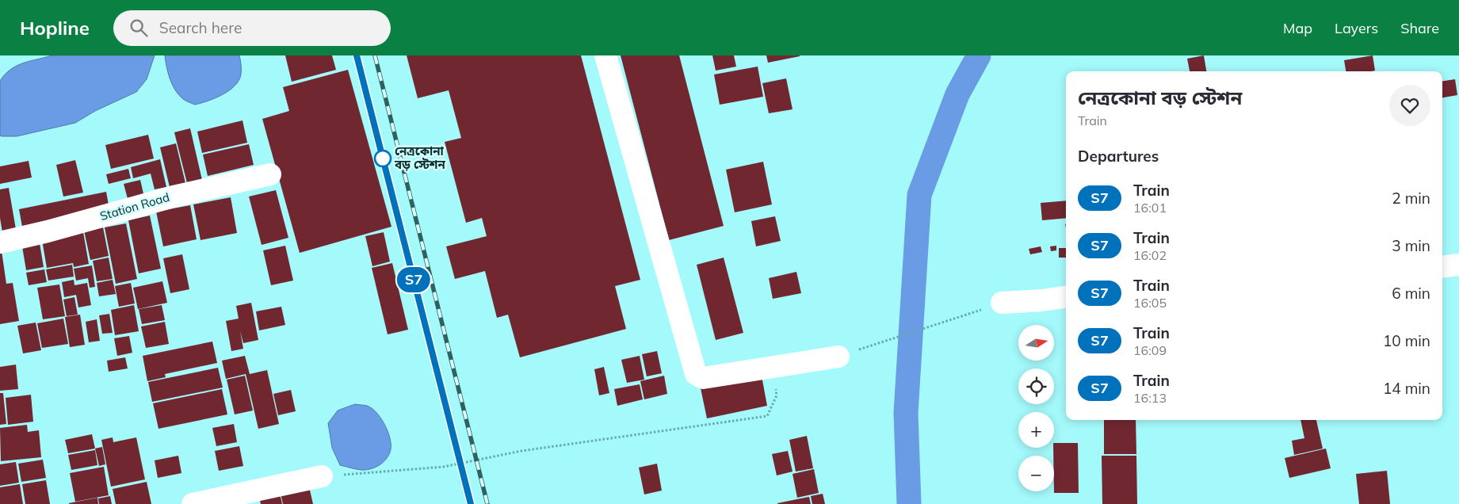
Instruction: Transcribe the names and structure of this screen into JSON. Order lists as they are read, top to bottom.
{
  "streets": {
    "street": ["Station Road"]
  },
  "places": ["নেত্রকোনা বড় স্টেশন"],
  "north": "right",
  "page": {
    "header": "Hopline",
    "search": "Search here",
    "nav": ["Map", "Layers", "Share"],
    "on_map": "S7",
    "heading": [
      ["নেত্রকোনা বড় স্টেশন", "Train"],
      "Departures"
    ],
    "list": [
      {
        "mark": "S7",
        "name": "Train",
        "note": "16:01",
        "value": "2 min"
      },
      {
        "mark": "S7",
        "name": "Train",
        "note": "16:02",
        "value": "3 min"
      },
      {
        "mark": "S7",
        "name": "Train",
        "note": "16:05",
        "value": "6 min"
      },
      {
        "mark": "S7",
        "name": "Train",
        "note": "16:09",
        "value": "10 min"
      },
      {
        "mark": "S7",
        "name": "Train",
        "note": "16:13",
        "value": "14 min"
      }
    ],
    "map_buttons": ["+", "−"]
  }
}
